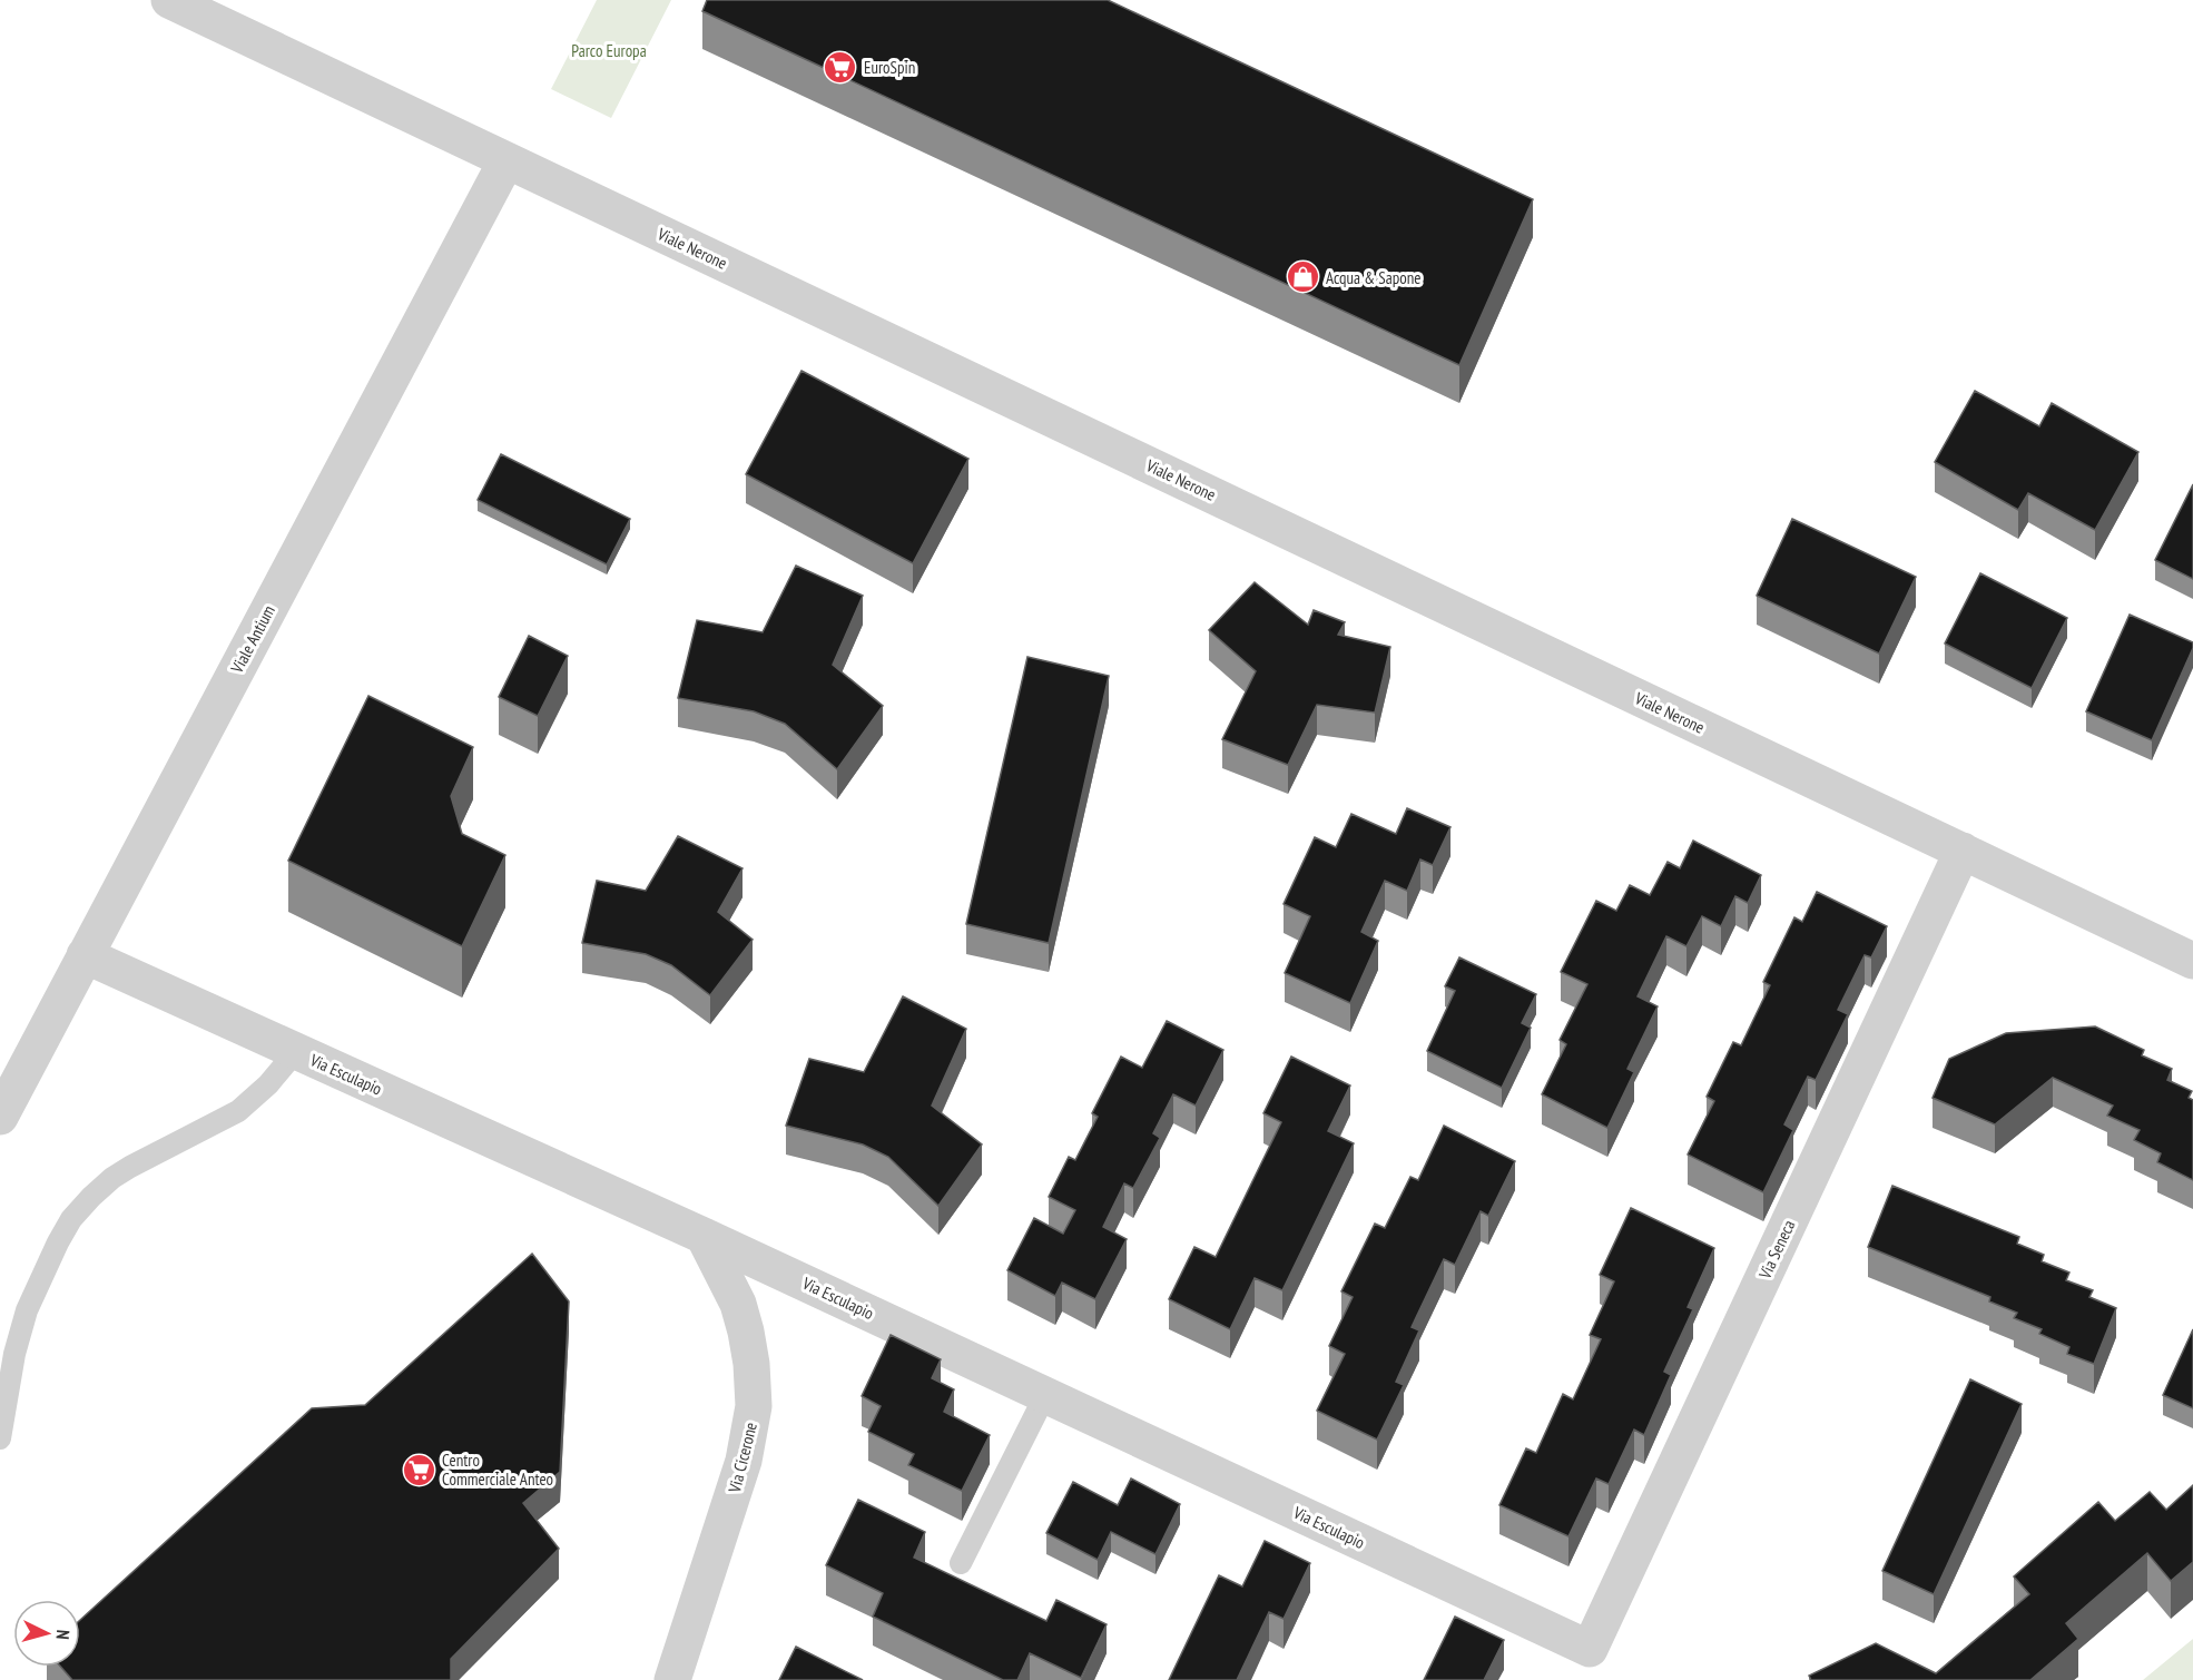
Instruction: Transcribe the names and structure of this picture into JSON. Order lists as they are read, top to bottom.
{
  "streets": {
    "street": [
      "Viale Nerone",
      "Viale Antium",
      "Via Esculapio",
      "Via Seneca",
      "Via Cicerone"
    ]
  },
  "crossings": [
    ["Viale Nerone", "Viale Antium"],
    ["Viale Nerone", "Via Seneca"],
    ["Viale Antium", "Via Esculapio"],
    ["Via Esculapio", "Via Seneca"],
    ["Via Esculapio", "Via Cicerone"]
  ],
  "parks": ["Parco Europa"],
  "places": {
    "supermarket": ["EuroSpin", "Centro Commerciale Anteo"],
    "shop": ["Acqua & Sapone"]
  },
  "north": "right"
}
